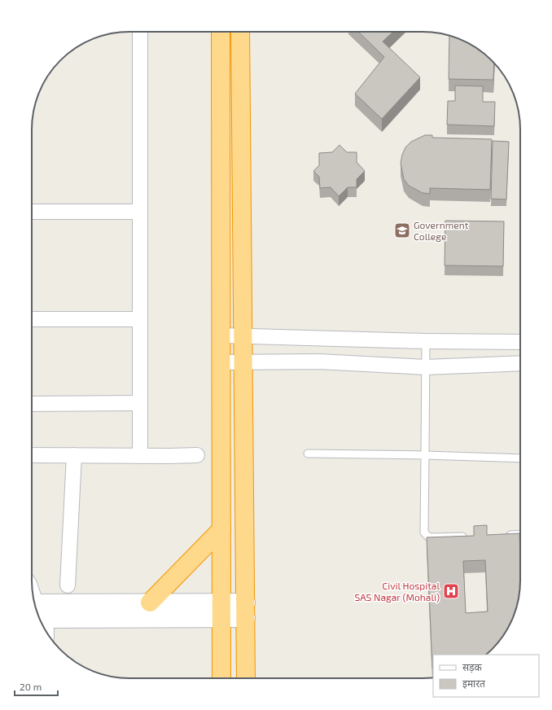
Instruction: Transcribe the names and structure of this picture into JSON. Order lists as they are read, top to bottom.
{
  "places": {
    "school or university": ["Government College"],
    "hospital": ["Civil Hospital SAS Nagar (Mohali)"]
  },
  "legend": ["सड़क", "इमारत"],
  "scale_bar": "20 m"
}
